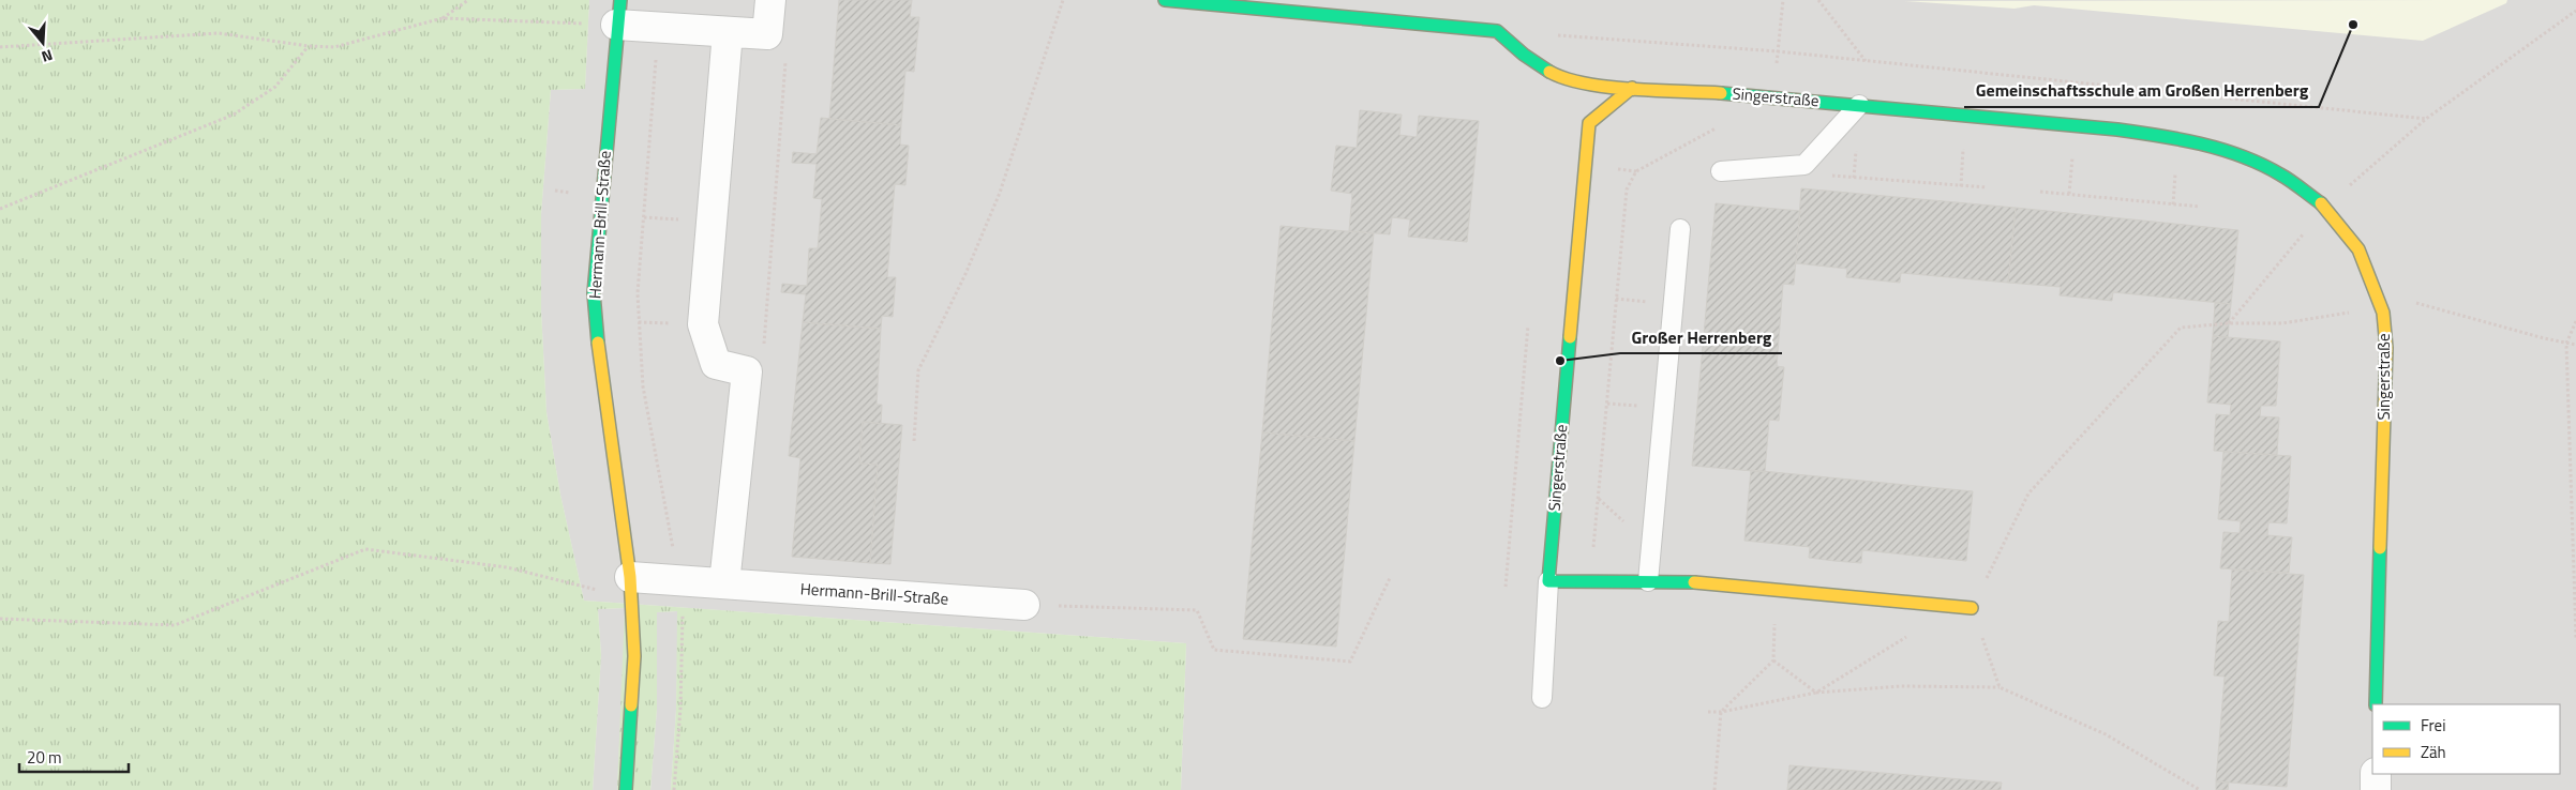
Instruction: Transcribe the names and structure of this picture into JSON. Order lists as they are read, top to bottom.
{
  "streets": {
    "street": ["Singerstraße", "Hermann-Brill-Straße"]
  },
  "places": ["Gemeinschaftsschule am Großen Herrenberg", "Großer Herrenberg"],
  "legend": ["Frei", "Zäh"],
  "scale_bar": "20 m",
  "north": "bottom"
}
